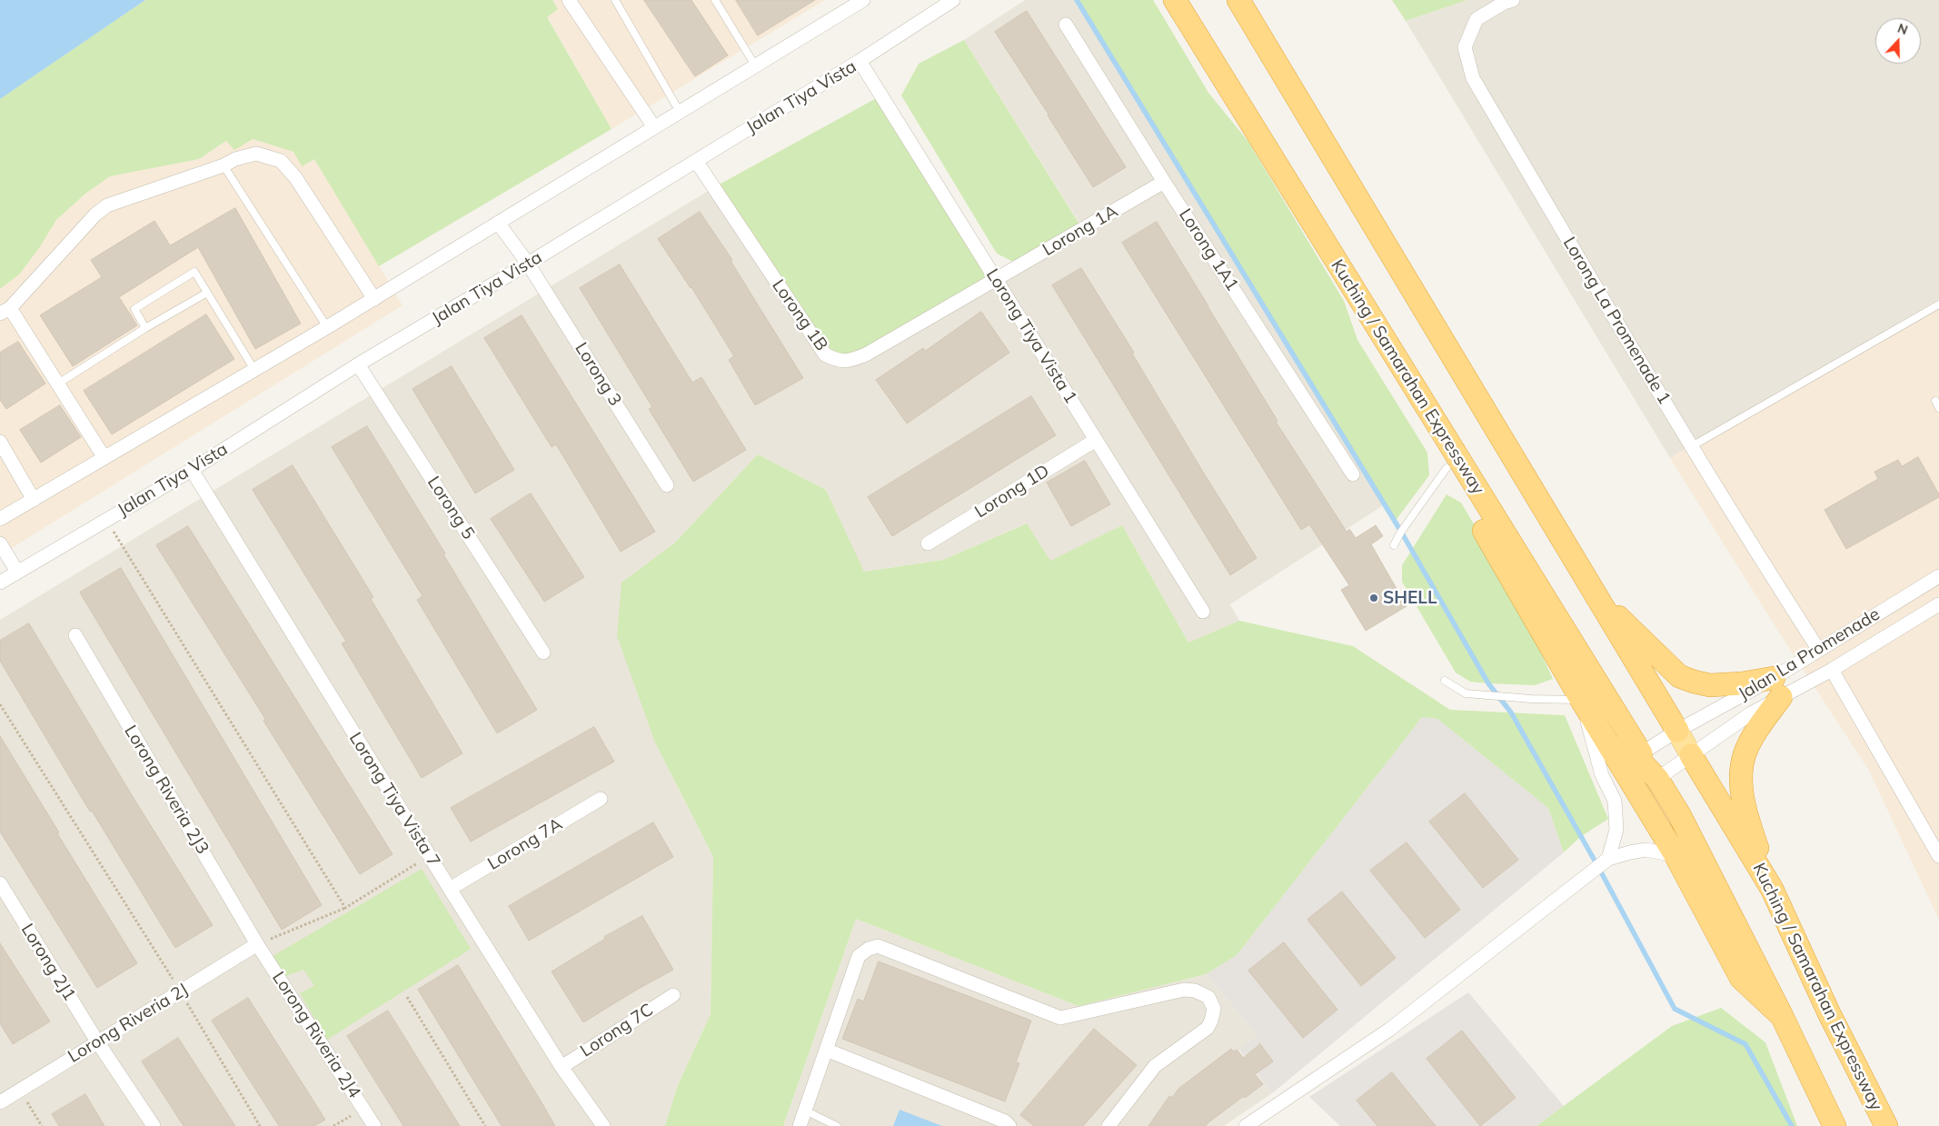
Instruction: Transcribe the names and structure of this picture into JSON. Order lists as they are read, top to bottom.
{
  "streets": {
    "highway": ["Kuching / Samarahan Expressway"],
    "street": [
      "Jalan Tiya Vista",
      "Lorong 1A",
      "Lorong 1A1",
      "Lorong 1B",
      "Lorong La Promenade 1",
      "Lorong Tiya Vista 1",
      "Lorong 3",
      "Lorong 1D",
      "Lorong 5",
      "Jalan La Promenade",
      "Lorong Riveria 2J3",
      "Lorong Tiya Vista 7",
      "Lorong 7A",
      "Lorong 2J1",
      "Lorong Riveria 2J",
      "Lorong 7C",
      "Lorong Riveria 2J4"
    ]
  },
  "crossings": [
    ["Jalan Tiya Vista", "Lorong 1B"],
    ["Jalan Tiya Vista", "Lorong Tiya Vista 1"],
    ["Jalan Tiya Vista", "Lorong 3"],
    ["Jalan Tiya Vista", "Lorong 5"],
    ["Jalan Tiya Vista", "Lorong Tiya Vista 7"],
    ["Lorong 1A", "Lorong 1A1"],
    ["Lorong 1A", "Lorong 1B"],
    ["Lorong 1A", "Lorong Tiya Vista 1"],
    ["Lorong 1B", "Lorong Tiya Vista 1"],
    ["Lorong La Promenade 1", "Jalan La Promenade"],
    ["Lorong Tiya Vista 1", "Lorong 1D"],
    ["Kuching / Samarahan Expressway", "Jalan La Promenade"],
    ["Lorong Riveria 2J3", "Lorong Riveria 2J"],
    ["Lorong Riveria 2J3", "Lorong Riveria 2J4"],
    ["Lorong Tiya Vista 7", "Lorong 7A"],
    ["Lorong Tiya Vista 7", "Lorong 7C"],
    ["Lorong 2J1", "Lorong Riveria 2J"],
    ["Lorong Riveria 2J", "Lorong Riveria 2J4"]
  ],
  "places": ["SHELL"],
  "north": "top"
}
